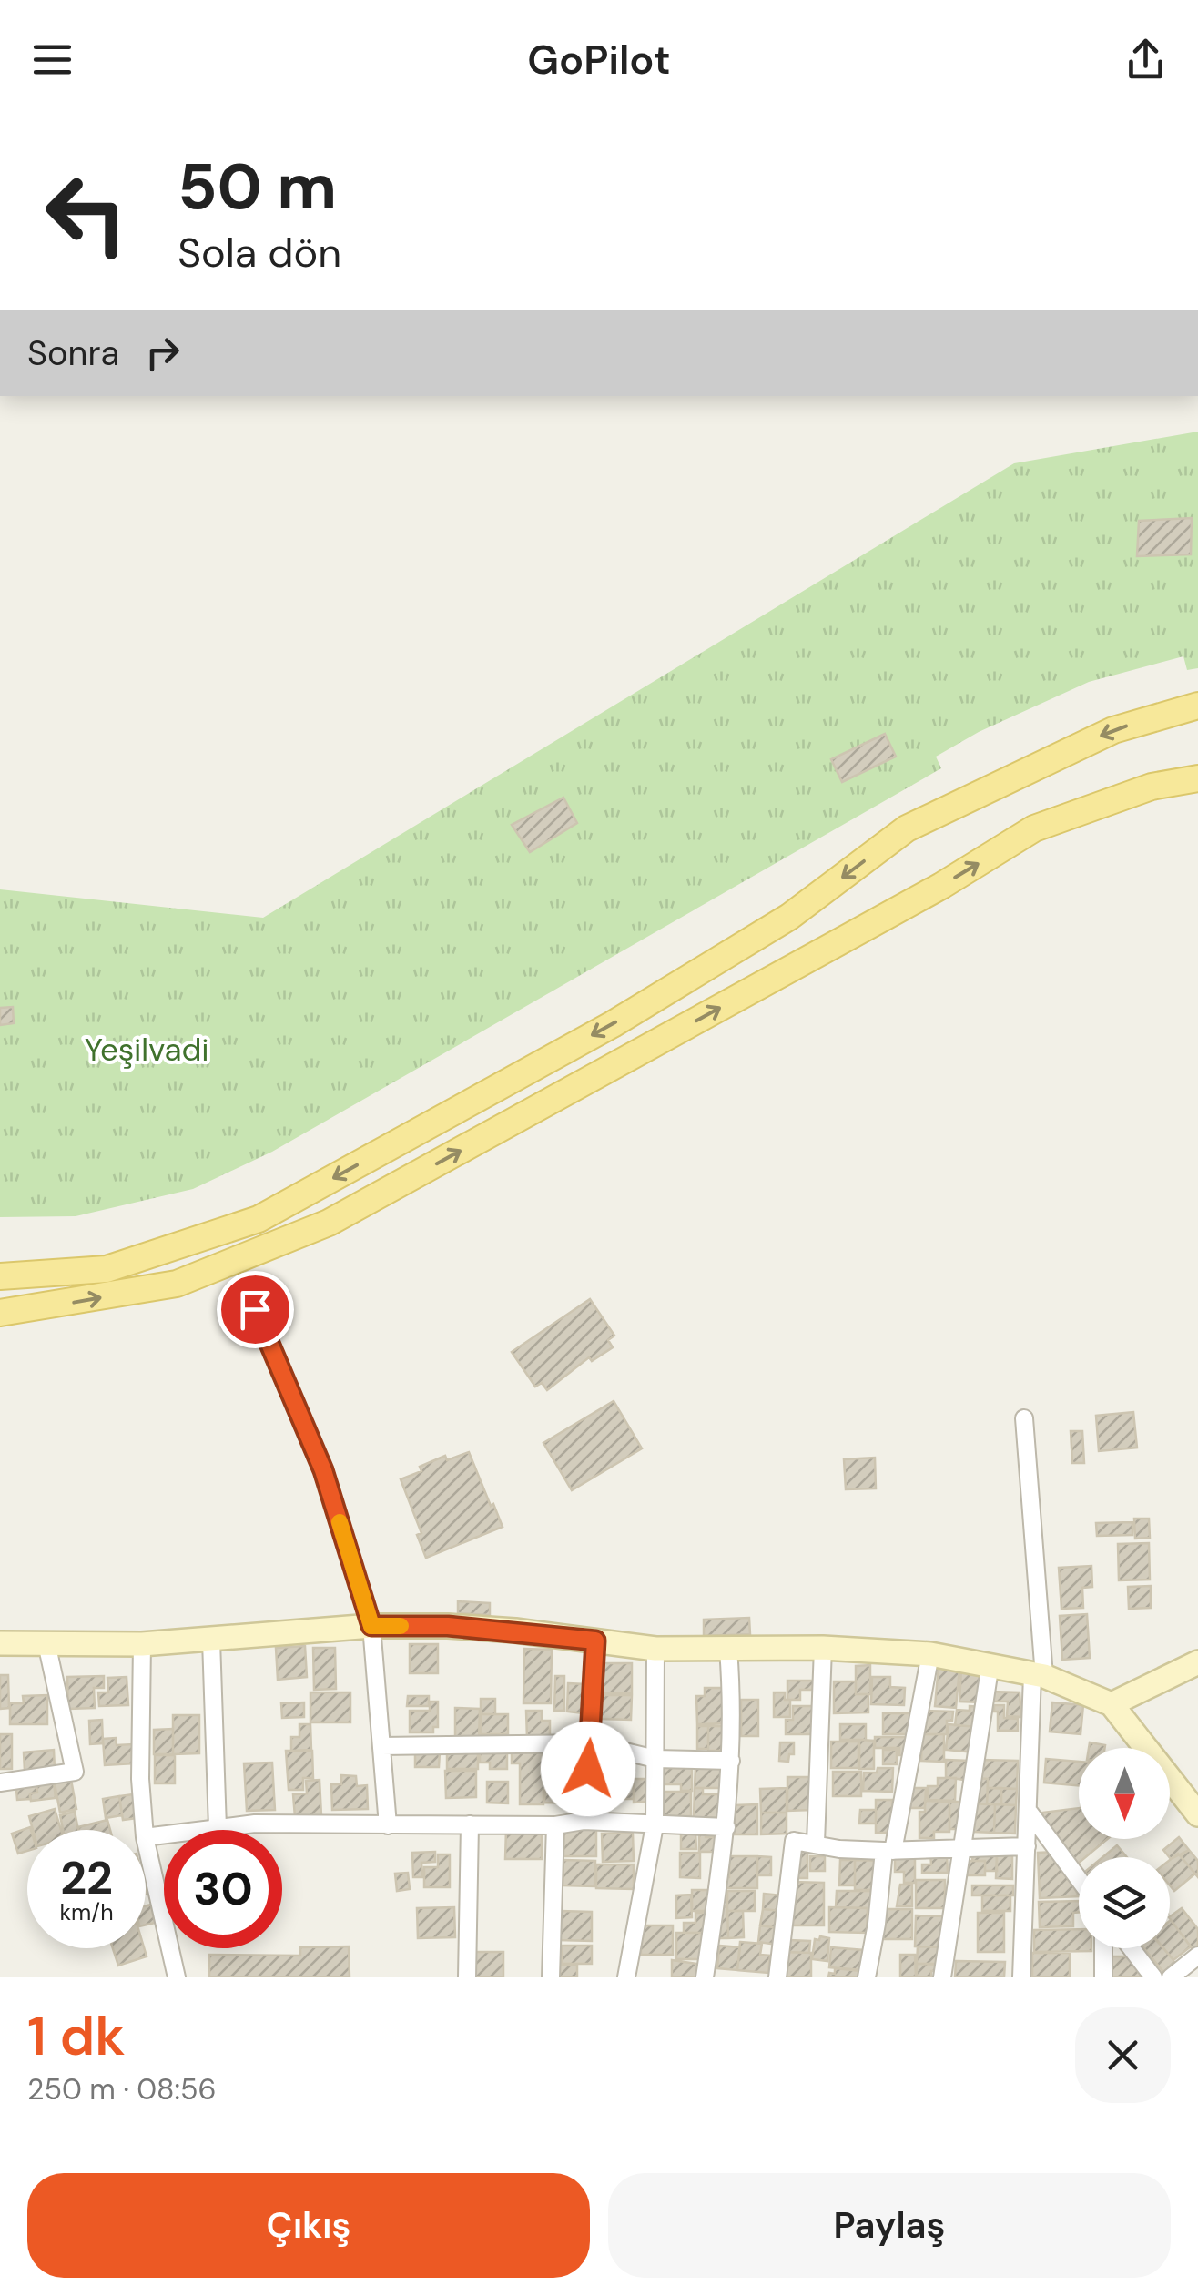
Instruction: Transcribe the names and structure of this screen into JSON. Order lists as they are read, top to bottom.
{
  "parks": ["Yeşilvadi"],
  "north": "bottom",
  "page": {
    "header": "GoPilot",
    "turn": ["50 m", "Sola dön"],
    "then": "Sonra",
    "speed": "22 km/h",
    "limit": "30",
    "heading": ["1 dk", "250 m · 08:56"],
    "buttons": ["Çıkış", "Paylaş"]
  }
}
